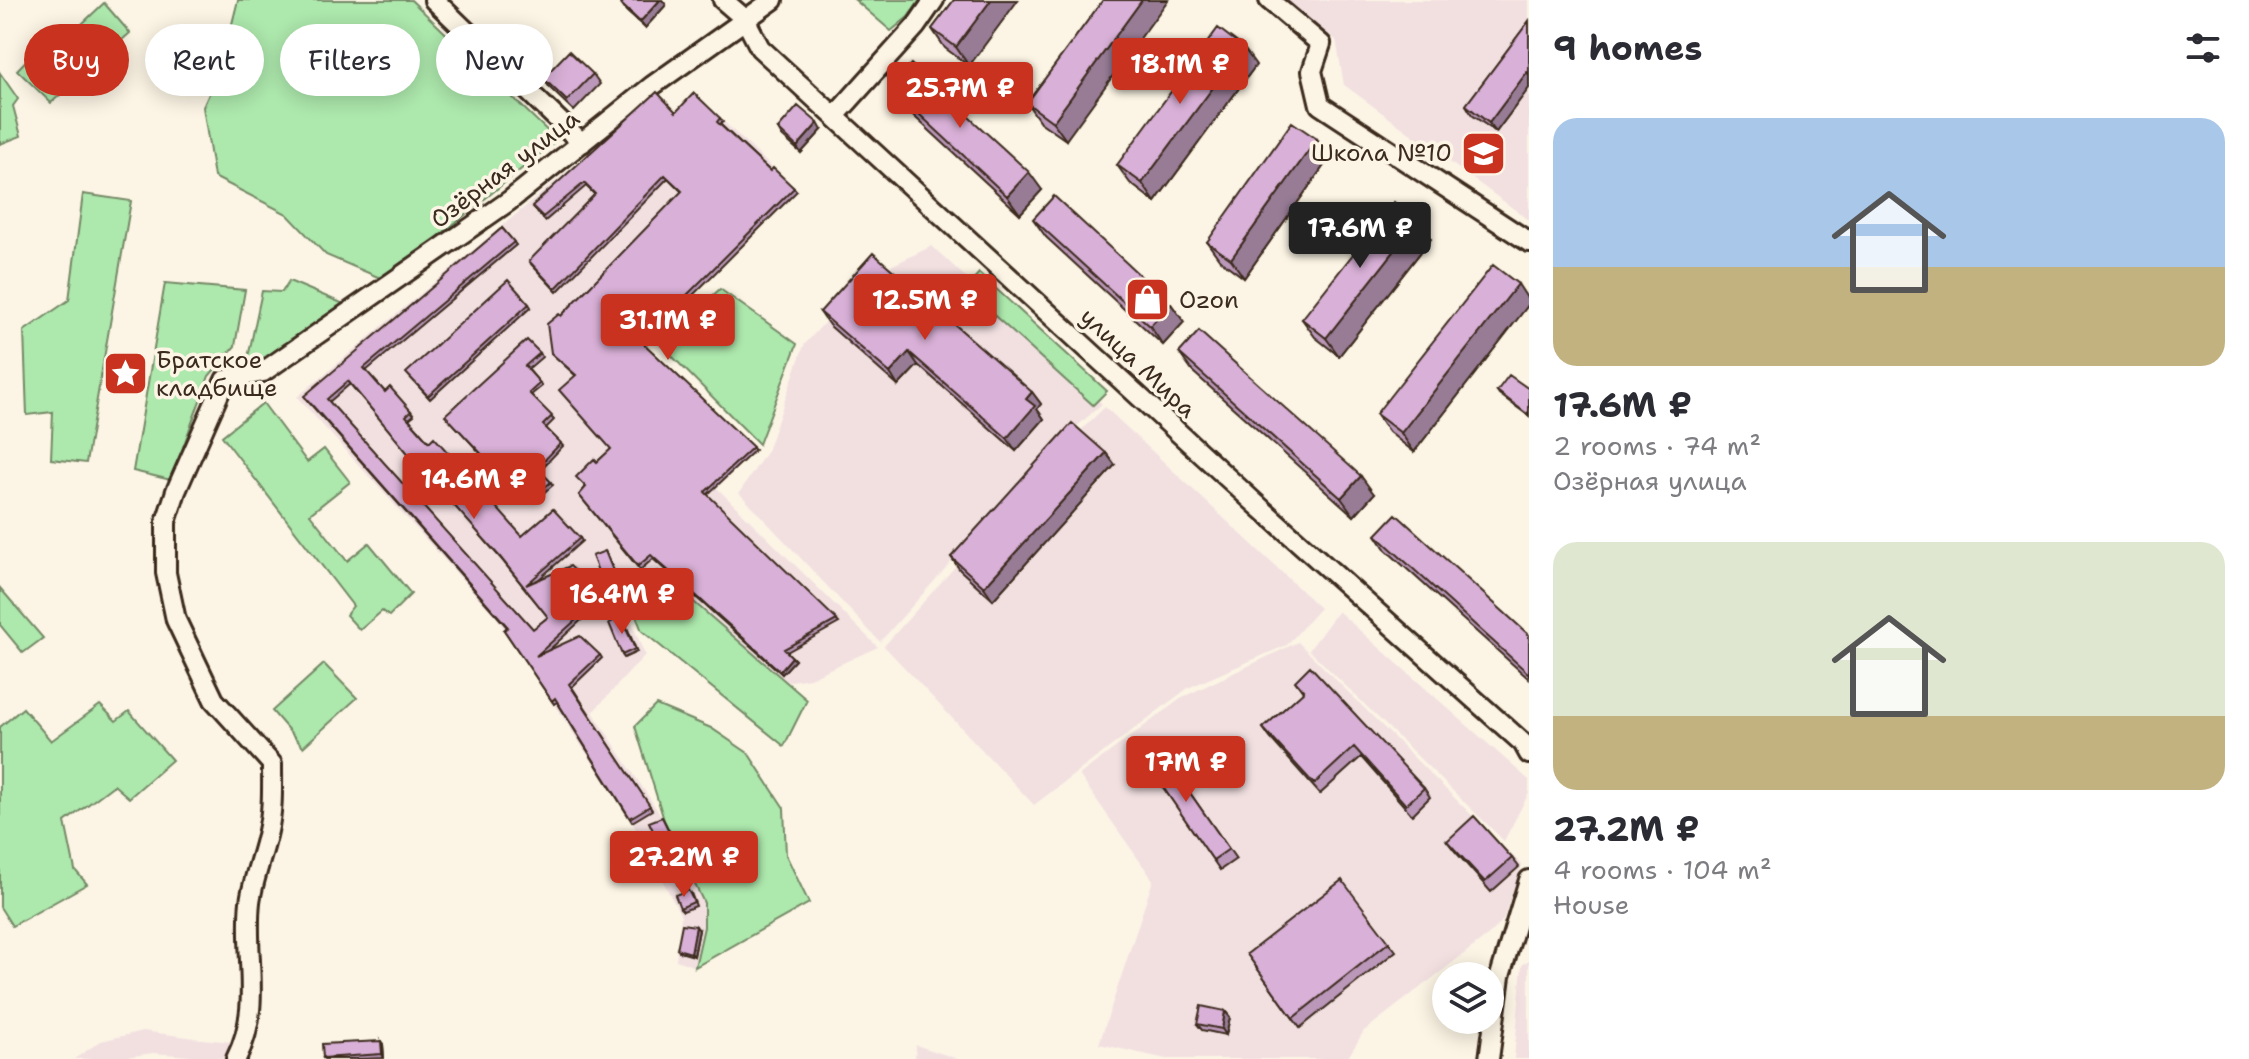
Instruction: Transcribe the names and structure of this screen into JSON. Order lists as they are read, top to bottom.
{
  "streets": {
    "street": ["Озёрная улица", "улица Мира"]
  },
  "crossings": [
    ["Озёрная улица", "улица Мира"]
  ],
  "places": {
    "school or university": ["Школа №10"],
    "shop": ["Ozon"],
    "place": ["Братское кладбище"]
  },
  "page": {
    "heading": "9 homes",
    "chip": [
      "Buy",
      "Rent",
      "Filters",
      "New"
    ],
    "price": [
      "18.1M ₽",
      "25.7M ₽",
      "17.6M ₽",
      "12.5M ₽",
      "31.1M ₽",
      "14.6M ₽",
      "16.4M ₽",
      "17M ₽",
      "27.2M ₽"
    ],
    "list": [
      {
        "name": "17.6M ₽",
        "note": "2 rooms · 74 m² · Озёрная улица"
      },
      {
        "name": "27.2M ₽",
        "note": "4 rooms · 104 m² · House"
      }
    ]
  }
}
